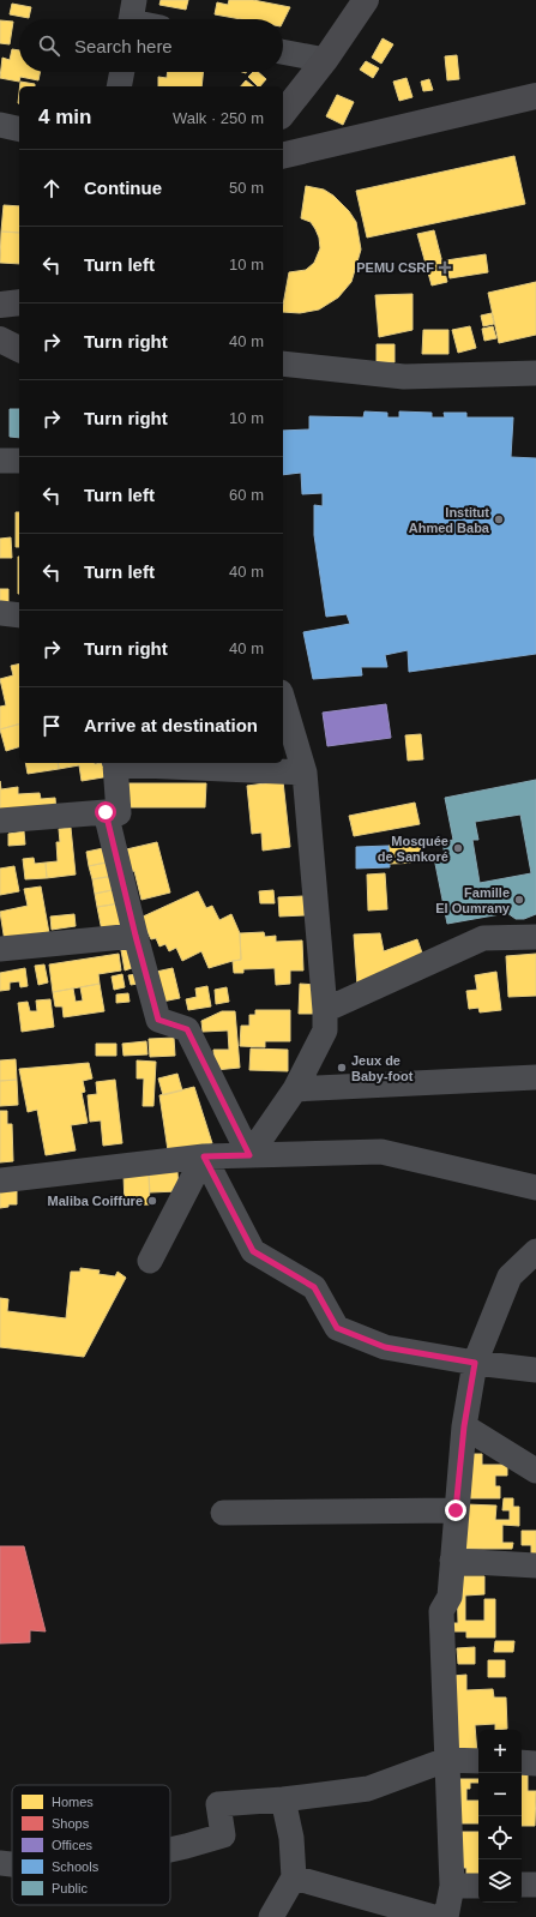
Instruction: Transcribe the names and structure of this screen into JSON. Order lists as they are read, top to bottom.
{
  "places": {
    "health": ["PEMU CSRF"],
    "other": [
      "Institut Ahmed Baba",
      "Mosquée de Sankoré",
      "Famille El Oumrany",
      "Jeux de Baby-foot",
      "Maliba Coiffure"
    ]
  },
  "legend": [
    "Homes",
    "Shops",
    "Offices",
    "Schools",
    "Public"
  ],
  "page": {
    "search": "Search here",
    "heading": ["4 min", "Walk · 250 m"],
    "list": [
      ["Continue", "50 m"],
      ["Turn left", "10 m"],
      ["Turn right", "40 m"],
      ["Turn right", "10 m"],
      ["Turn left", "60 m"],
      ["Turn left", "40 m"],
      ["Turn right", "40 m"],
      "Arrive at destination"
    ],
    "map_buttons": ["+", "−"]
  }
}
